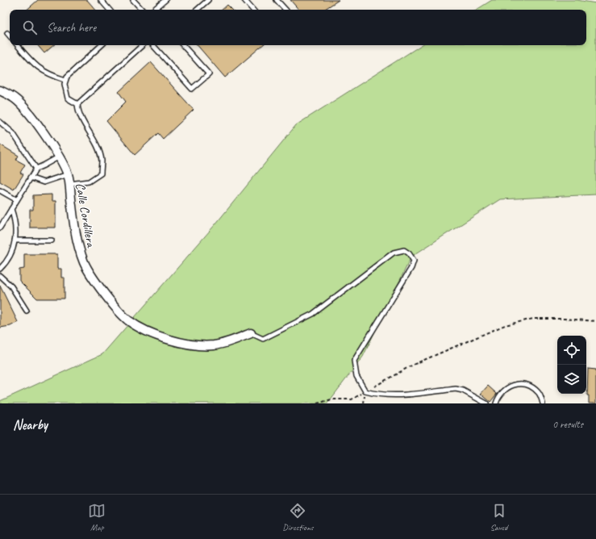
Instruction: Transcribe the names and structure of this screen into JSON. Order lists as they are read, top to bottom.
{
  "streets": {
    "street": ["Calle Cordillera"]
  },
  "page": {
    "search": "Search here",
    "heading": ["Nearby", "0 results"],
    "nav": ["Map", "Directions", "Saved"]
  }
}
